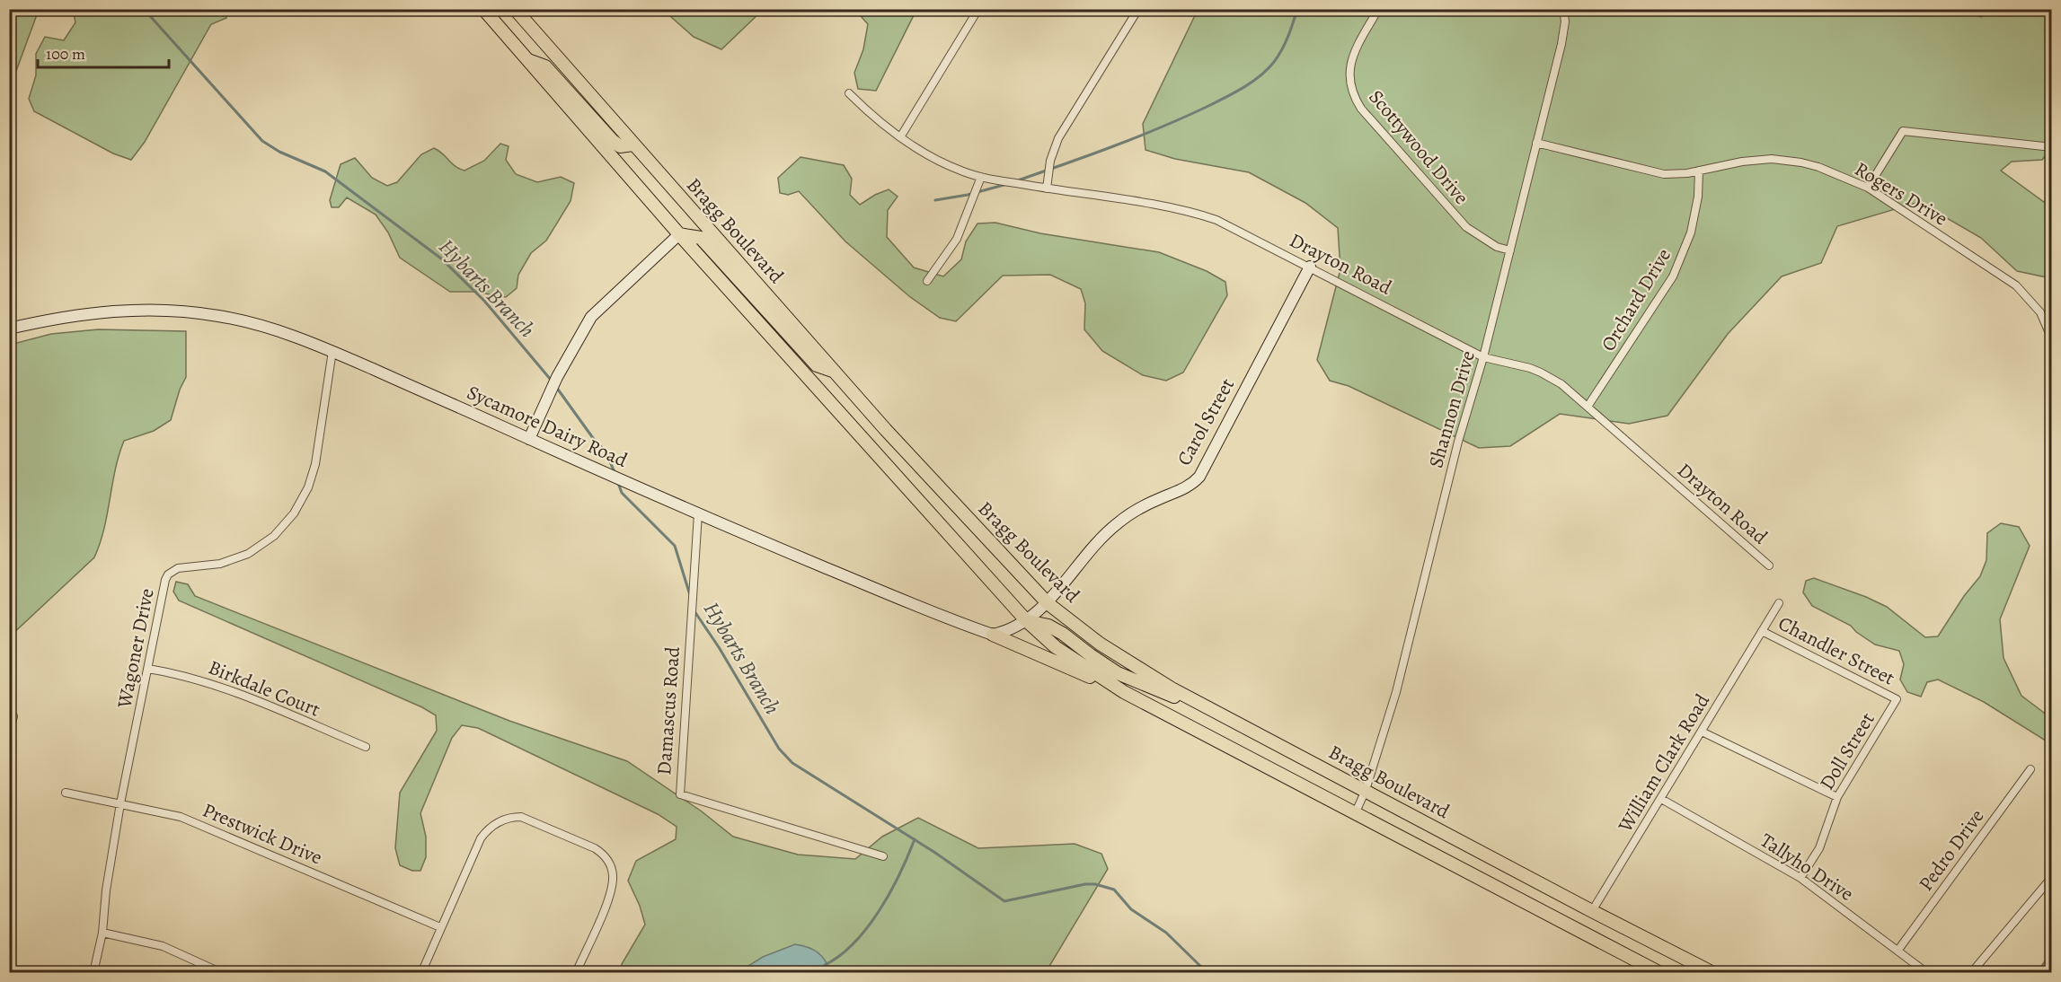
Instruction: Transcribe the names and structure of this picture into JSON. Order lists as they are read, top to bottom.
{
  "streets": {
    "main road": ["Bragg Boulevard", "Carol Street", "Sycamore Dairy Road"],
    "street": [
      "Scottywood Drive",
      "Rogers Drive",
      "Drayton Road",
      "Orchard Drive",
      "Shannon Drive",
      "Wagoner Drive",
      "Chandler Street",
      "Birkdale Court",
      "Damascus Road",
      "Doll Street",
      "William Clark Road",
      "Prestwick Drive",
      "Pedro Drive",
      "Tallyho Drive"
    ]
  },
  "crossings": [
    ["Scottywood Drive", "Shannon Drive"],
    ["Rogers Drive", "Orchard Drive"],
    ["Rogers Drive", "Shannon Drive"],
    ["Bragg Boulevard", "Shannon Drive"],
    ["Bragg Boulevard", "Carol Street"],
    ["Bragg Boulevard", "William Clark Road"],
    ["Drayton Road", "Orchard Drive"],
    ["Drayton Road", "Shannon Drive"],
    ["Drayton Road", "Carol Street"],
    ["Sycamore Dairy Road", "Wagoner Drive"],
    ["Sycamore Dairy Road", "Damascus Road"],
    ["Wagoner Drive", "Birkdale Court"],
    ["Wagoner Drive", "Prestwick Drive"],
    ["Chandler Street", "Doll Street"],
    ["Chandler Street", "William Clark Road"],
    ["Doll Street", "Tallyho Drive"],
    ["William Clark Road", "Tallyho Drive"],
    ["Pedro Drive", "Tallyho Drive"]
  ],
  "water": ["Hybarts Branch"],
  "scale_bar": "100 m"
}
